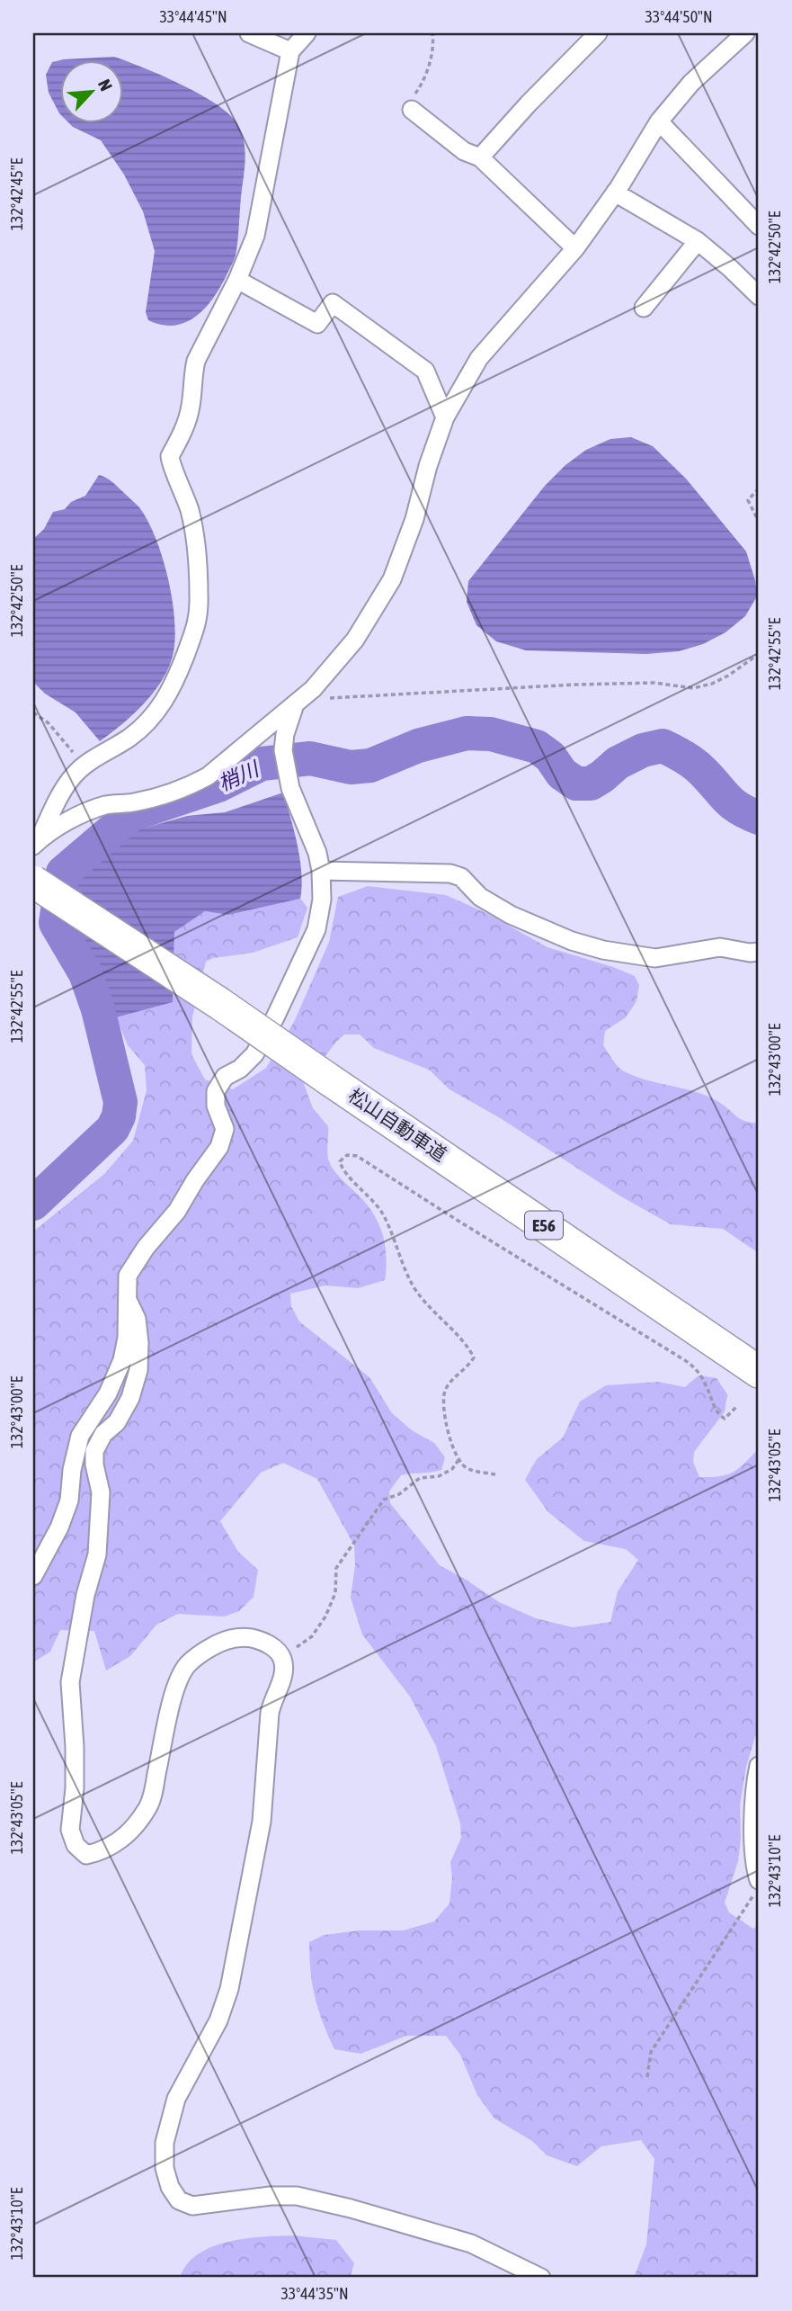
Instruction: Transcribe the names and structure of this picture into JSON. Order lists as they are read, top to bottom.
{
  "streets": {
    "highway": ["松山自動車道", "E56"]
  },
  "water": ["梢川"],
  "north": "top right",
  "coordinates": [
    "33°44'45\"N",
    "33°44'50\"N",
    "132°42'45\"E",
    "132°42'50\"E",
    "132°42'55\"E",
    "132°43'00\"E",
    "132°43'05\"E",
    "132°43'10\"E",
    "33°44'35\"N"
  ]
}
